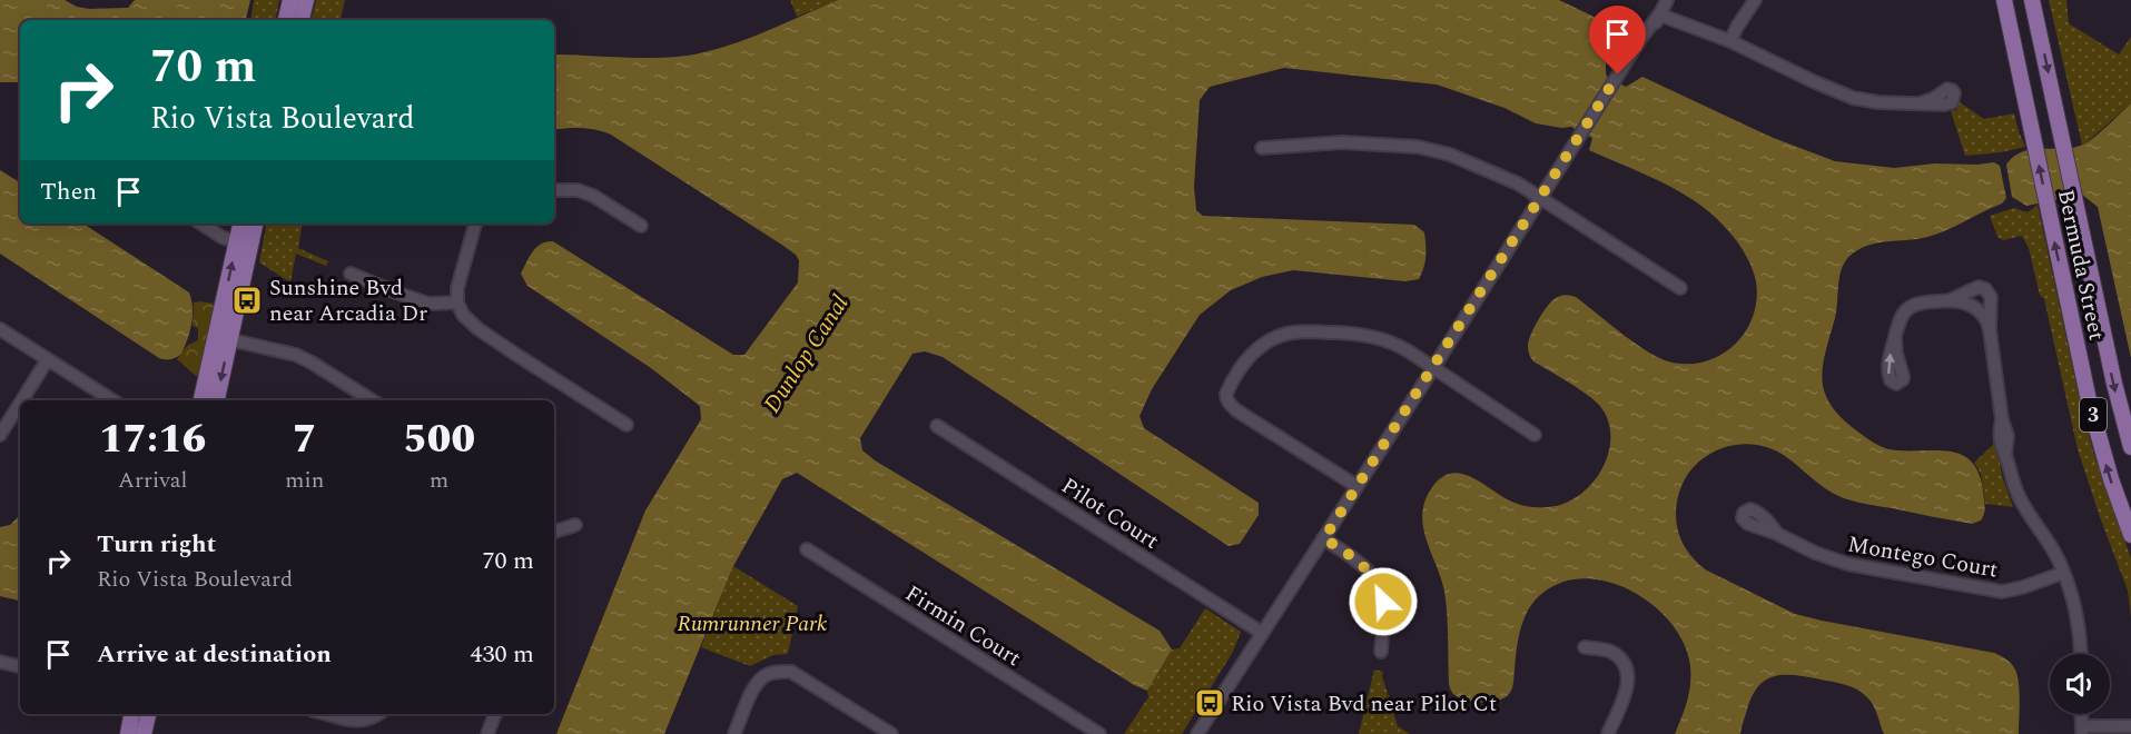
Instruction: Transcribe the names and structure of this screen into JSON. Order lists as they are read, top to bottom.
{
  "streets": {
    "main road": ["Bermuda Street", "3"],
    "street": ["Pilot Court", "Montego Court", "Firmin Court"]
  },
  "water": ["Dunlop Canal"],
  "parks": ["Rumrunner Park"],
  "places": {
    "bus stop": ["Sunshine Bvd near Arcadia Dr", "Rio Vista Bvd near Pilot Ct"]
  },
  "page": {
    "turn": ["70 m", "Rio Vista Boulevard"],
    "then": "Then",
    "eta": [
      "17:16",
      "Arrival",
      "7",
      "min",
      "500",
      "m"
    ],
    "list": [
      {
        "name": "Turn right",
        "note": "Rio Vista Boulevard",
        "value": "70 m"
      },
      {
        "name": "Arrive at destination",
        "value": "430 m"
      }
    ]
  }
}
